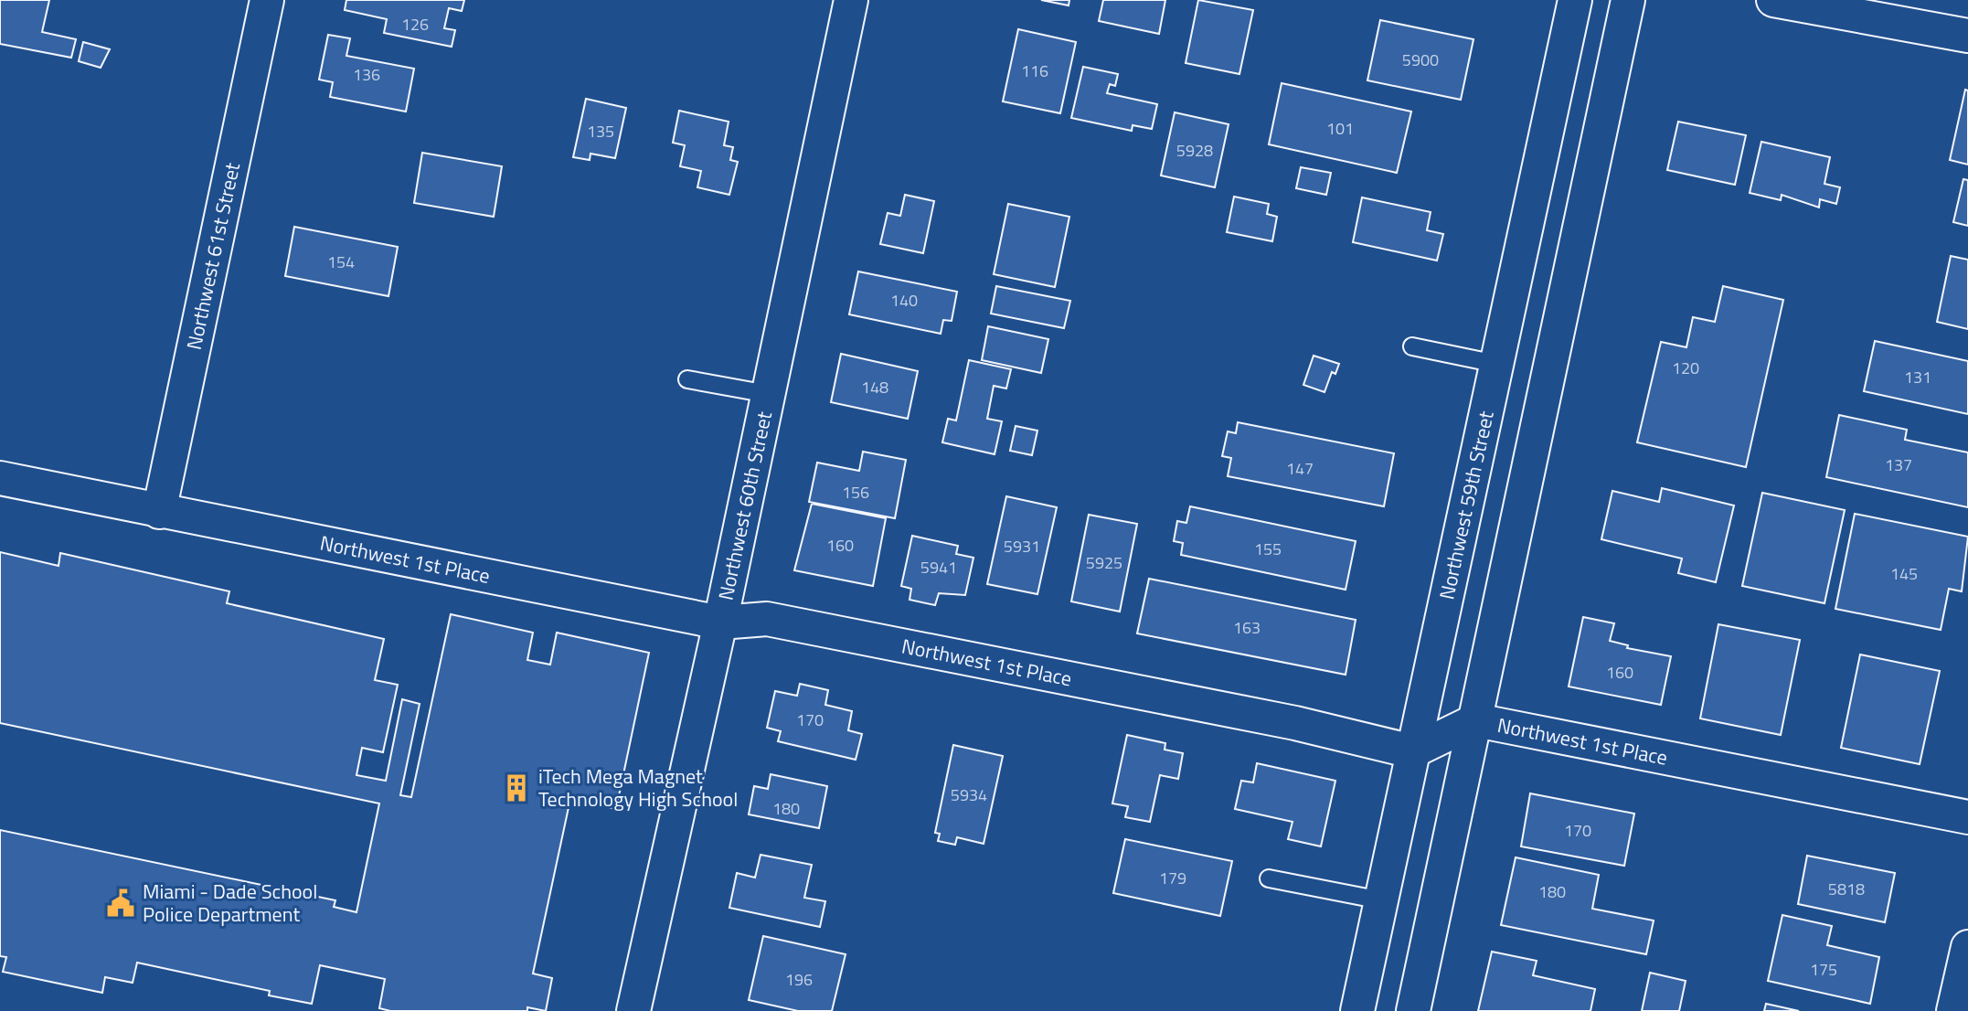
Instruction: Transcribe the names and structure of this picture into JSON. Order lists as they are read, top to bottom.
{
  "streets": {
    "street": [
      "Northwest 61st Street",
      "Northwest 59th Street",
      "Northwest 60th Street",
      "Northwest 1st Place"
    ]
  },
  "crossings": [
    ["Northwest 61st Street", "Northwest 1st Place"],
    ["Northwest 59th Street", "Northwest 1st Place"],
    ["Northwest 60th Street", "Northwest 1st Place"]
  ],
  "places": {
    "building": ["iTech Mega Magnet Technology High School"],
    "public building": ["Miami - Dade School Police Department"]
  },
  "house_numbers": [
    "126",
    "5900",
    "116",
    "136",
    "101",
    "135",
    "5928",
    "154",
    "140",
    "120",
    "131",
    "148",
    "137",
    "147",
    "156",
    "160",
    "5931",
    "155",
    "5925",
    "5941",
    "145",
    "163",
    "160",
    "170",
    "5934",
    "180",
    "170",
    "179",
    "5818",
    "180",
    "175",
    "196"
  ]
}
